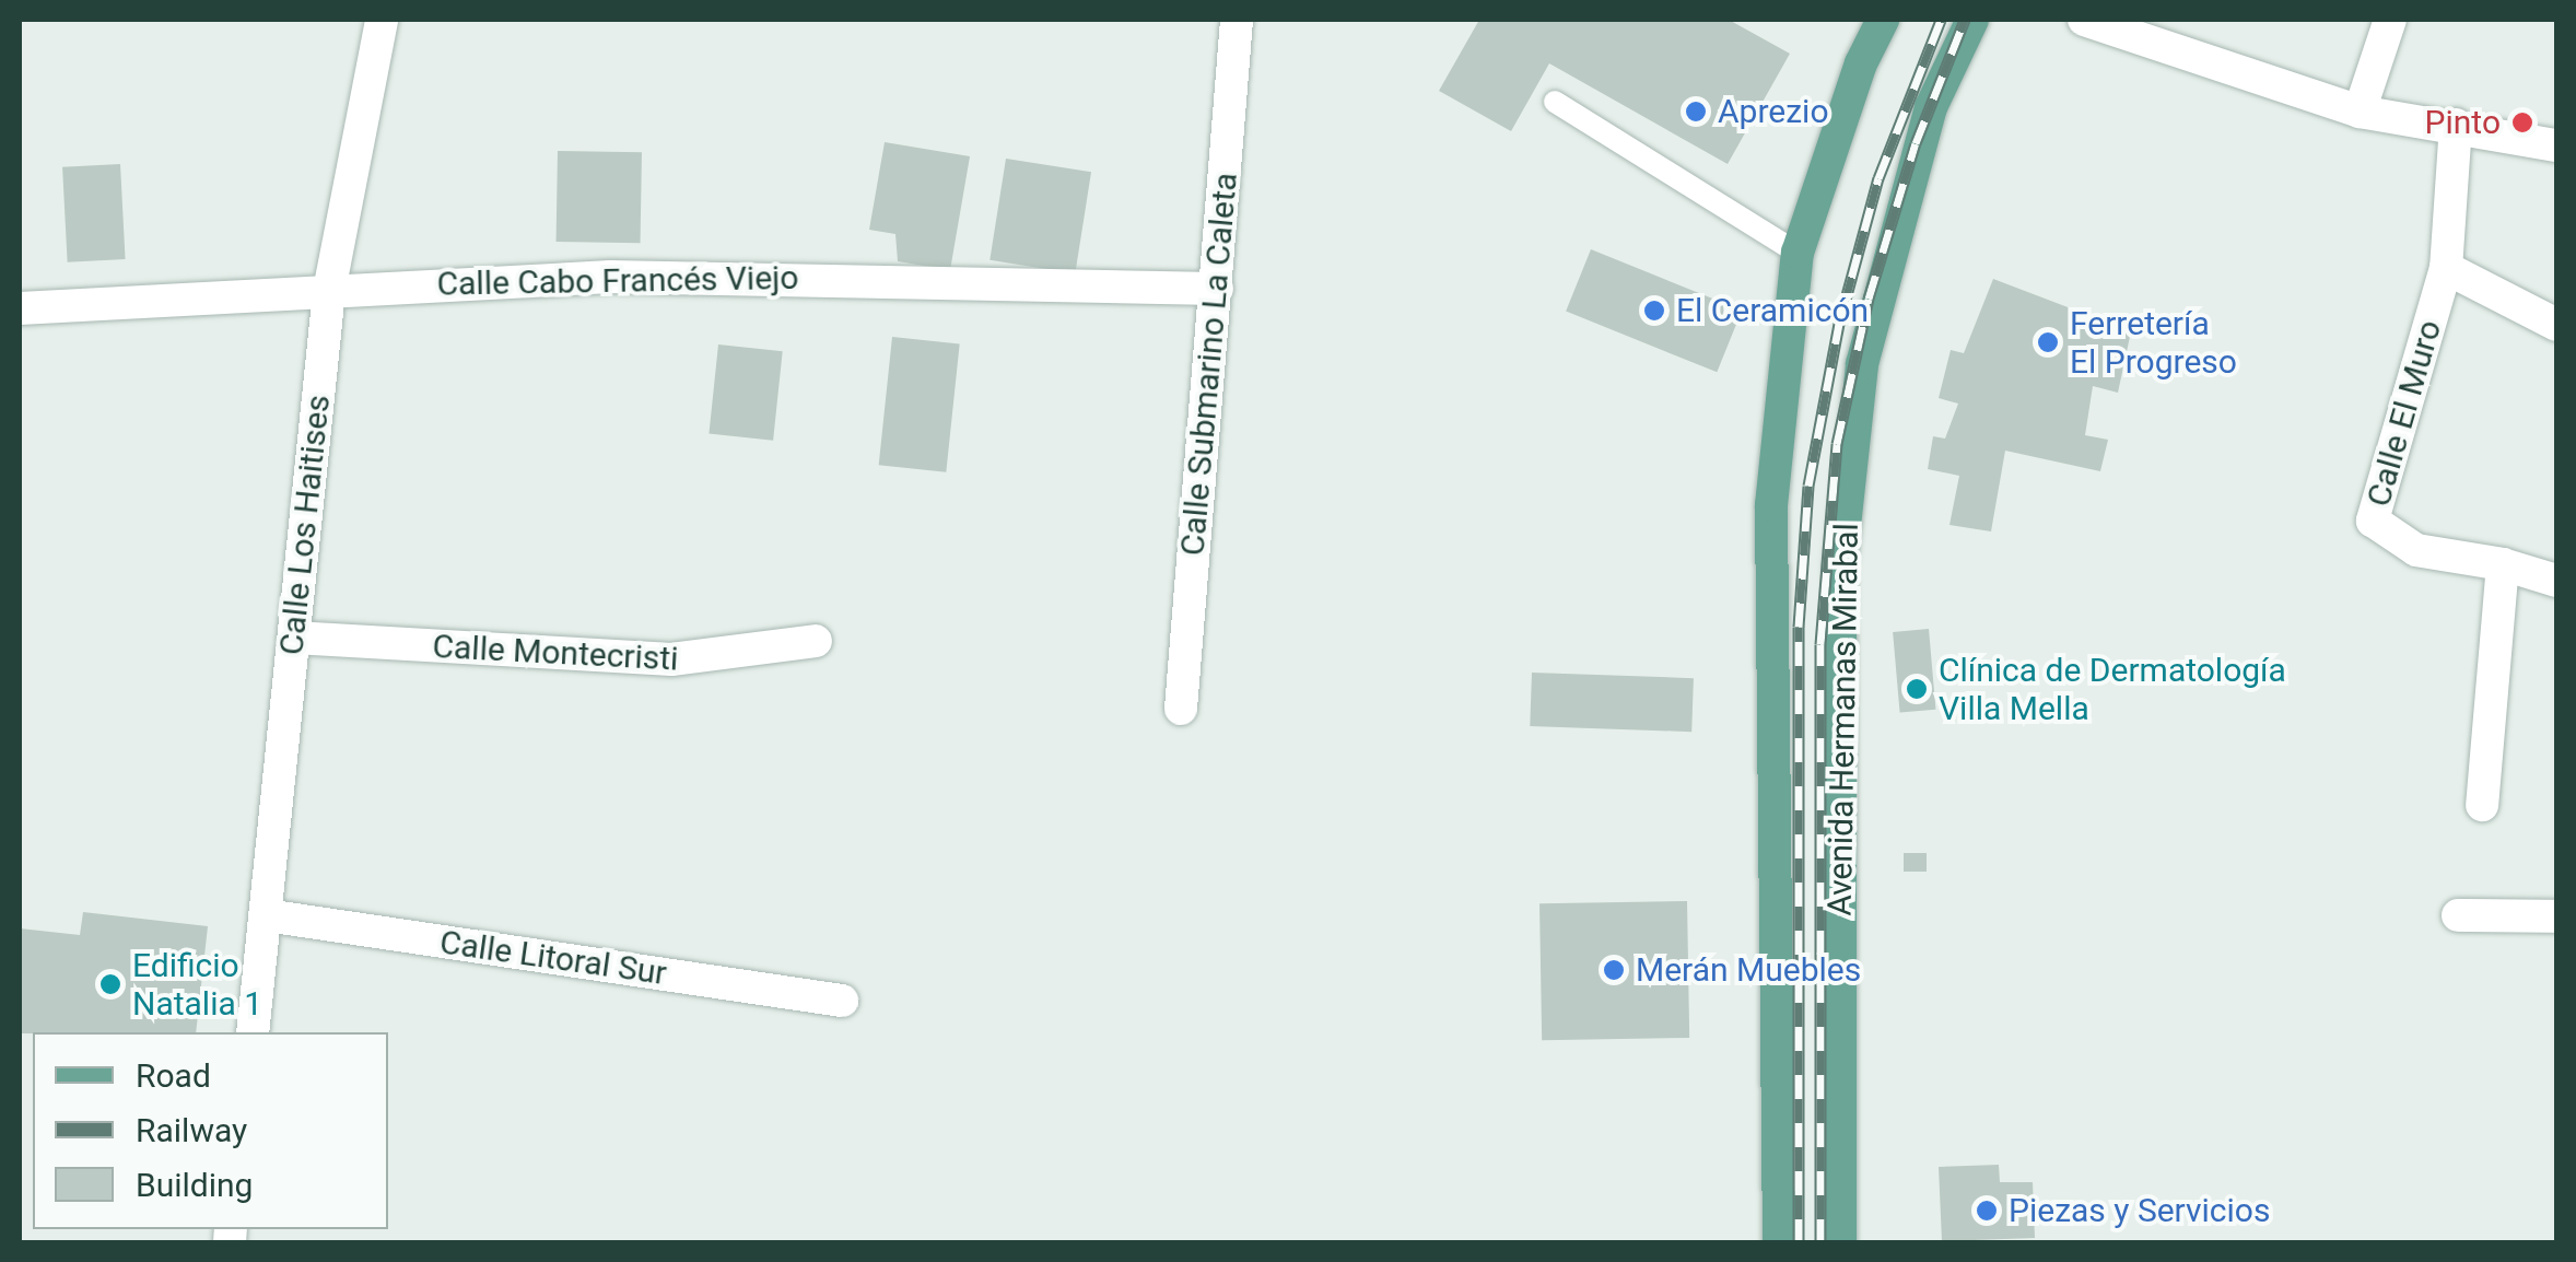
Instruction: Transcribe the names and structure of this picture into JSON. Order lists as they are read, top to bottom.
{
  "streets": {
    "main road": ["Avenida Hermanas Mirabal"],
    "street": [
      "Calle Cabo Francés Viejo",
      "Calle Submarino La Caleta",
      "Calle El Muro",
      "Calle Los Haitises",
      "Calle Montecristi",
      "Calle Litoral Sur"
    ]
  },
  "crossings": [
    ["Calle Cabo Francés Viejo", "Calle Submarino La Caleta"],
    ["Calle Cabo Francés Viejo", "Calle Los Haitises"],
    ["Calle Los Haitises", "Calle Montecristi"],
    ["Calle Los Haitises", "Calle Litoral Sur"]
  ],
  "places": [
    "Aprezio",
    "Pinto",
    "El Ceramicón",
    "Ferretería El Progreso",
    "Clínica de Dermatología Villa Mella",
    "Merán Muebles",
    "Edificio Natalia 1",
    "Piezas y Servicios"
  ],
  "legend": ["Road", "Railway", "Building"]
}
